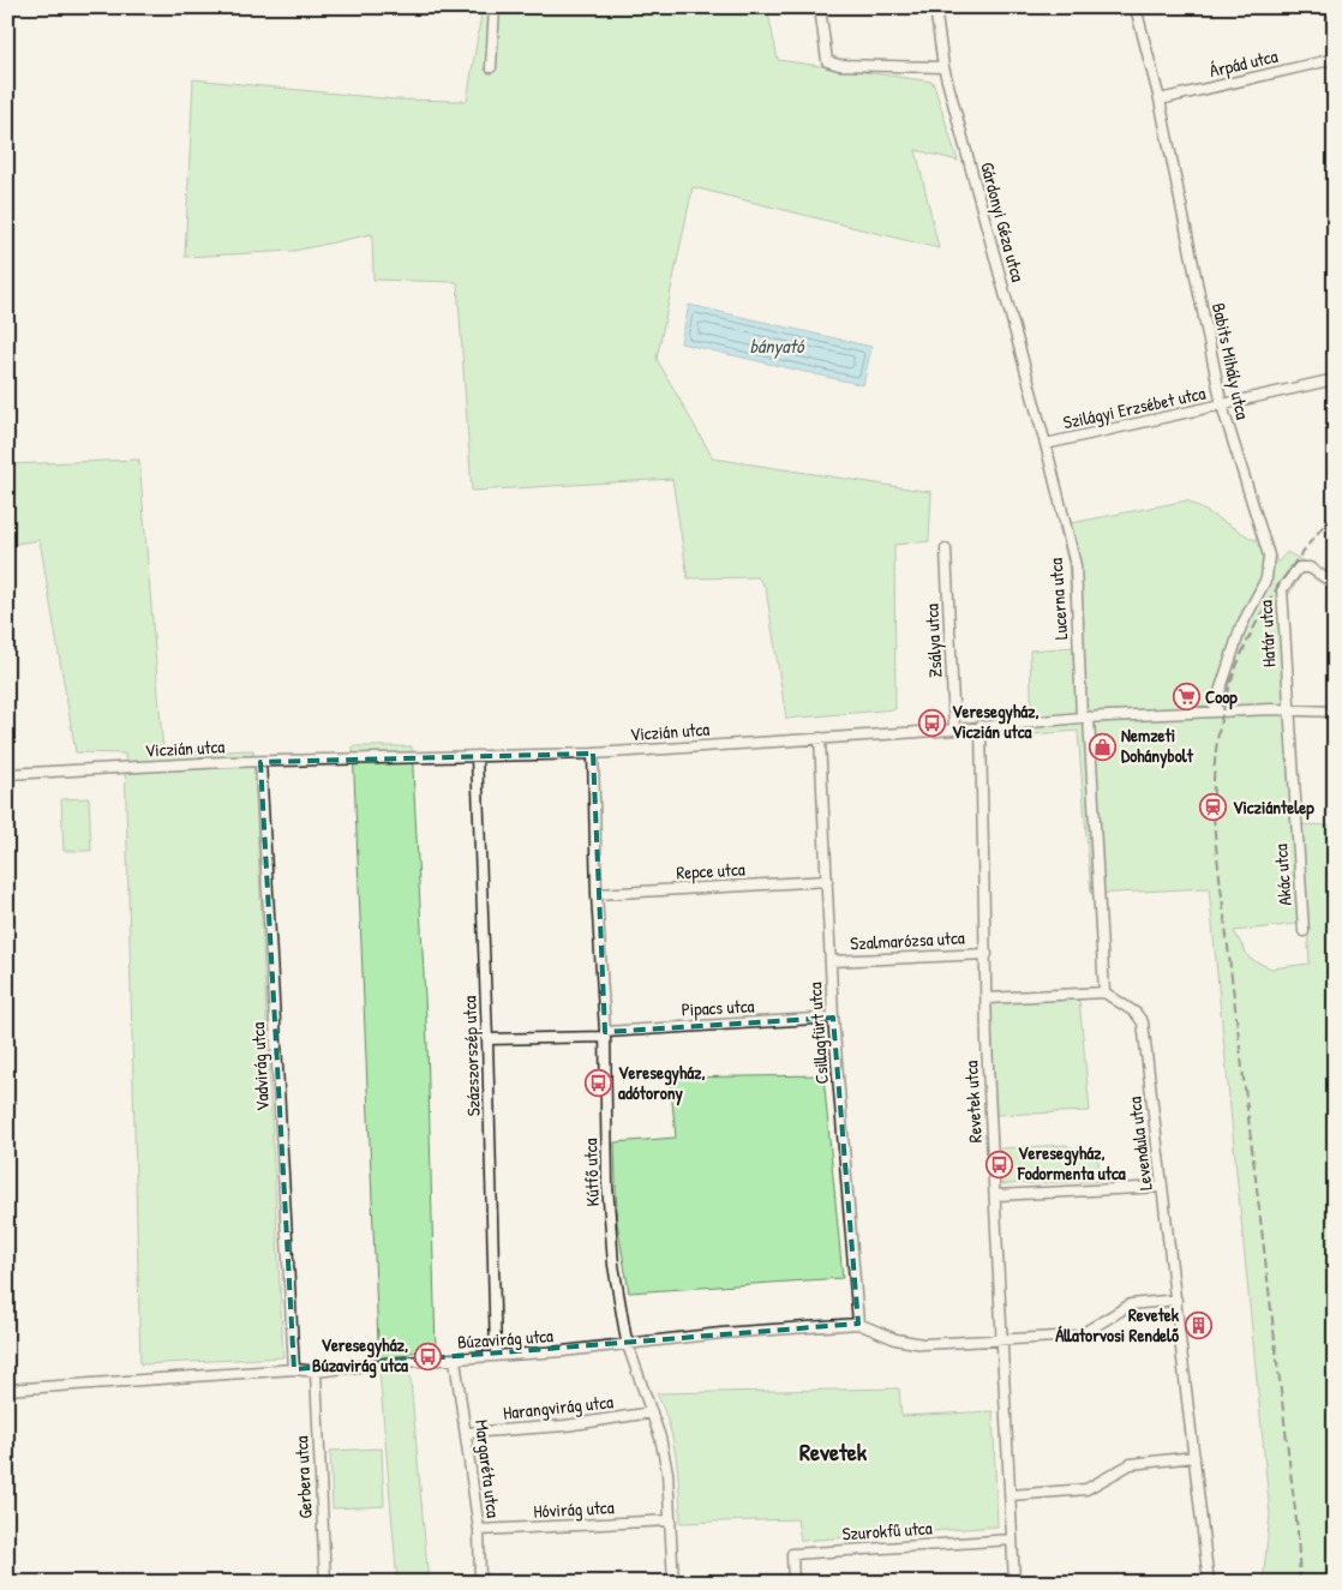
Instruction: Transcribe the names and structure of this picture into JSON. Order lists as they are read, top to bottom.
{
  "streets": {
    "street": [
      "Árpád utca",
      "Gárdonyi Géza utca",
      "Babits Mihály utca",
      "Szilágyi Erzsébet utca",
      "Lucerna utca",
      "Határ utca",
      "Zsálya utca",
      "Viczián utca",
      "Repce utca",
      "Akác utca",
      "Szalmarózsa utca",
      "Pipacs utca",
      "Csillagfürt utca",
      "Százszorszép utca",
      "Vadvirág utca",
      "Revetek utca",
      "Levendula utca",
      "Kútfő utca",
      "Búzavirág utca",
      "Harangvirág utca",
      "Margaréta utca",
      "Gerbera utca",
      "Hóvirág utca",
      "Szurokfű utca"
    ]
  },
  "crossings": [
    ["Árpád utca", "Babits Mihály utca"],
    ["Gárdonyi Géza utca", "Szilágyi Erzsébet utca"],
    ["Gárdonyi Géza utca", "Lucerna utca"],
    ["Babits Mihály utca", "Szilágyi Erzsébet utca"],
    ["Babits Mihály utca", "Viczián utca"],
    ["Szilágyi Erzsébet utca", "Lucerna utca"],
    ["Lucerna utca", "Viczián utca"],
    ["Határ utca", "Viczián utca"],
    ["Határ utca", "Akác utca"],
    ["Zsálya utca", "Viczián utca"],
    ["Viczián utca", "Akác utca"],
    ["Viczián utca", "Csillagfürt utca"],
    ["Viczián utca", "Százszorszép utca"],
    ["Viczián utca", "Vadvirág utca"],
    ["Viczián utca", "Revetek utca"],
    ["Viczián utca", "Kútfő utca"],
    ["Repce utca", "Csillagfürt utca"],
    ["Repce utca", "Kútfő utca"],
    ["Szalmarózsa utca", "Csillagfürt utca"],
    ["Szalmarózsa utca", "Revetek utca"],
    ["Pipacs utca", "Csillagfürt utca"],
    ["Pipacs utca", "Százszorszép utca"],
    ["Pipacs utca", "Kútfő utca"],
    ["Csillagfürt utca", "Búzavirág utca"],
    ["Százszorszép utca", "Búzavirág utca"],
    ["Vadvirág utca", "Búzavirág utca"],
    ["Revetek utca", "Búzavirág utca"],
    ["Revetek utca", "Szurokfű utca"],
    ["Levendula utca", "Búzavirág utca"],
    ["Kútfő utca", "Búzavirág utca"],
    ["Kútfő utca", "Harangvirág utca"],
    ["Kútfő utca", "Hóvirág utca"],
    ["Búzavirág utca", "Margaréta utca"],
    ["Búzavirág utca", "Gerbera utca"],
    ["Harangvirág utca", "Margaréta utca"],
    ["Margaréta utca", "Hóvirág utca"]
  ],
  "districts": ["Revetek"],
  "water": ["bányató"],
  "places": {
    "supermarket": ["Coop"],
    "bus stop": [
      "Veresegyház, Viczián utca",
      "Veresegyház, adótorony",
      "Veresegyház, Fodormenta utca",
      "Veresegyház, Búzavirág utca"
    ],
    "shop": ["Nemzeti Dohánybolt"],
    "station": ["Vicziántelep"],
    "building": ["Revetek Állatorvosi Rendelő"]
  }
}
